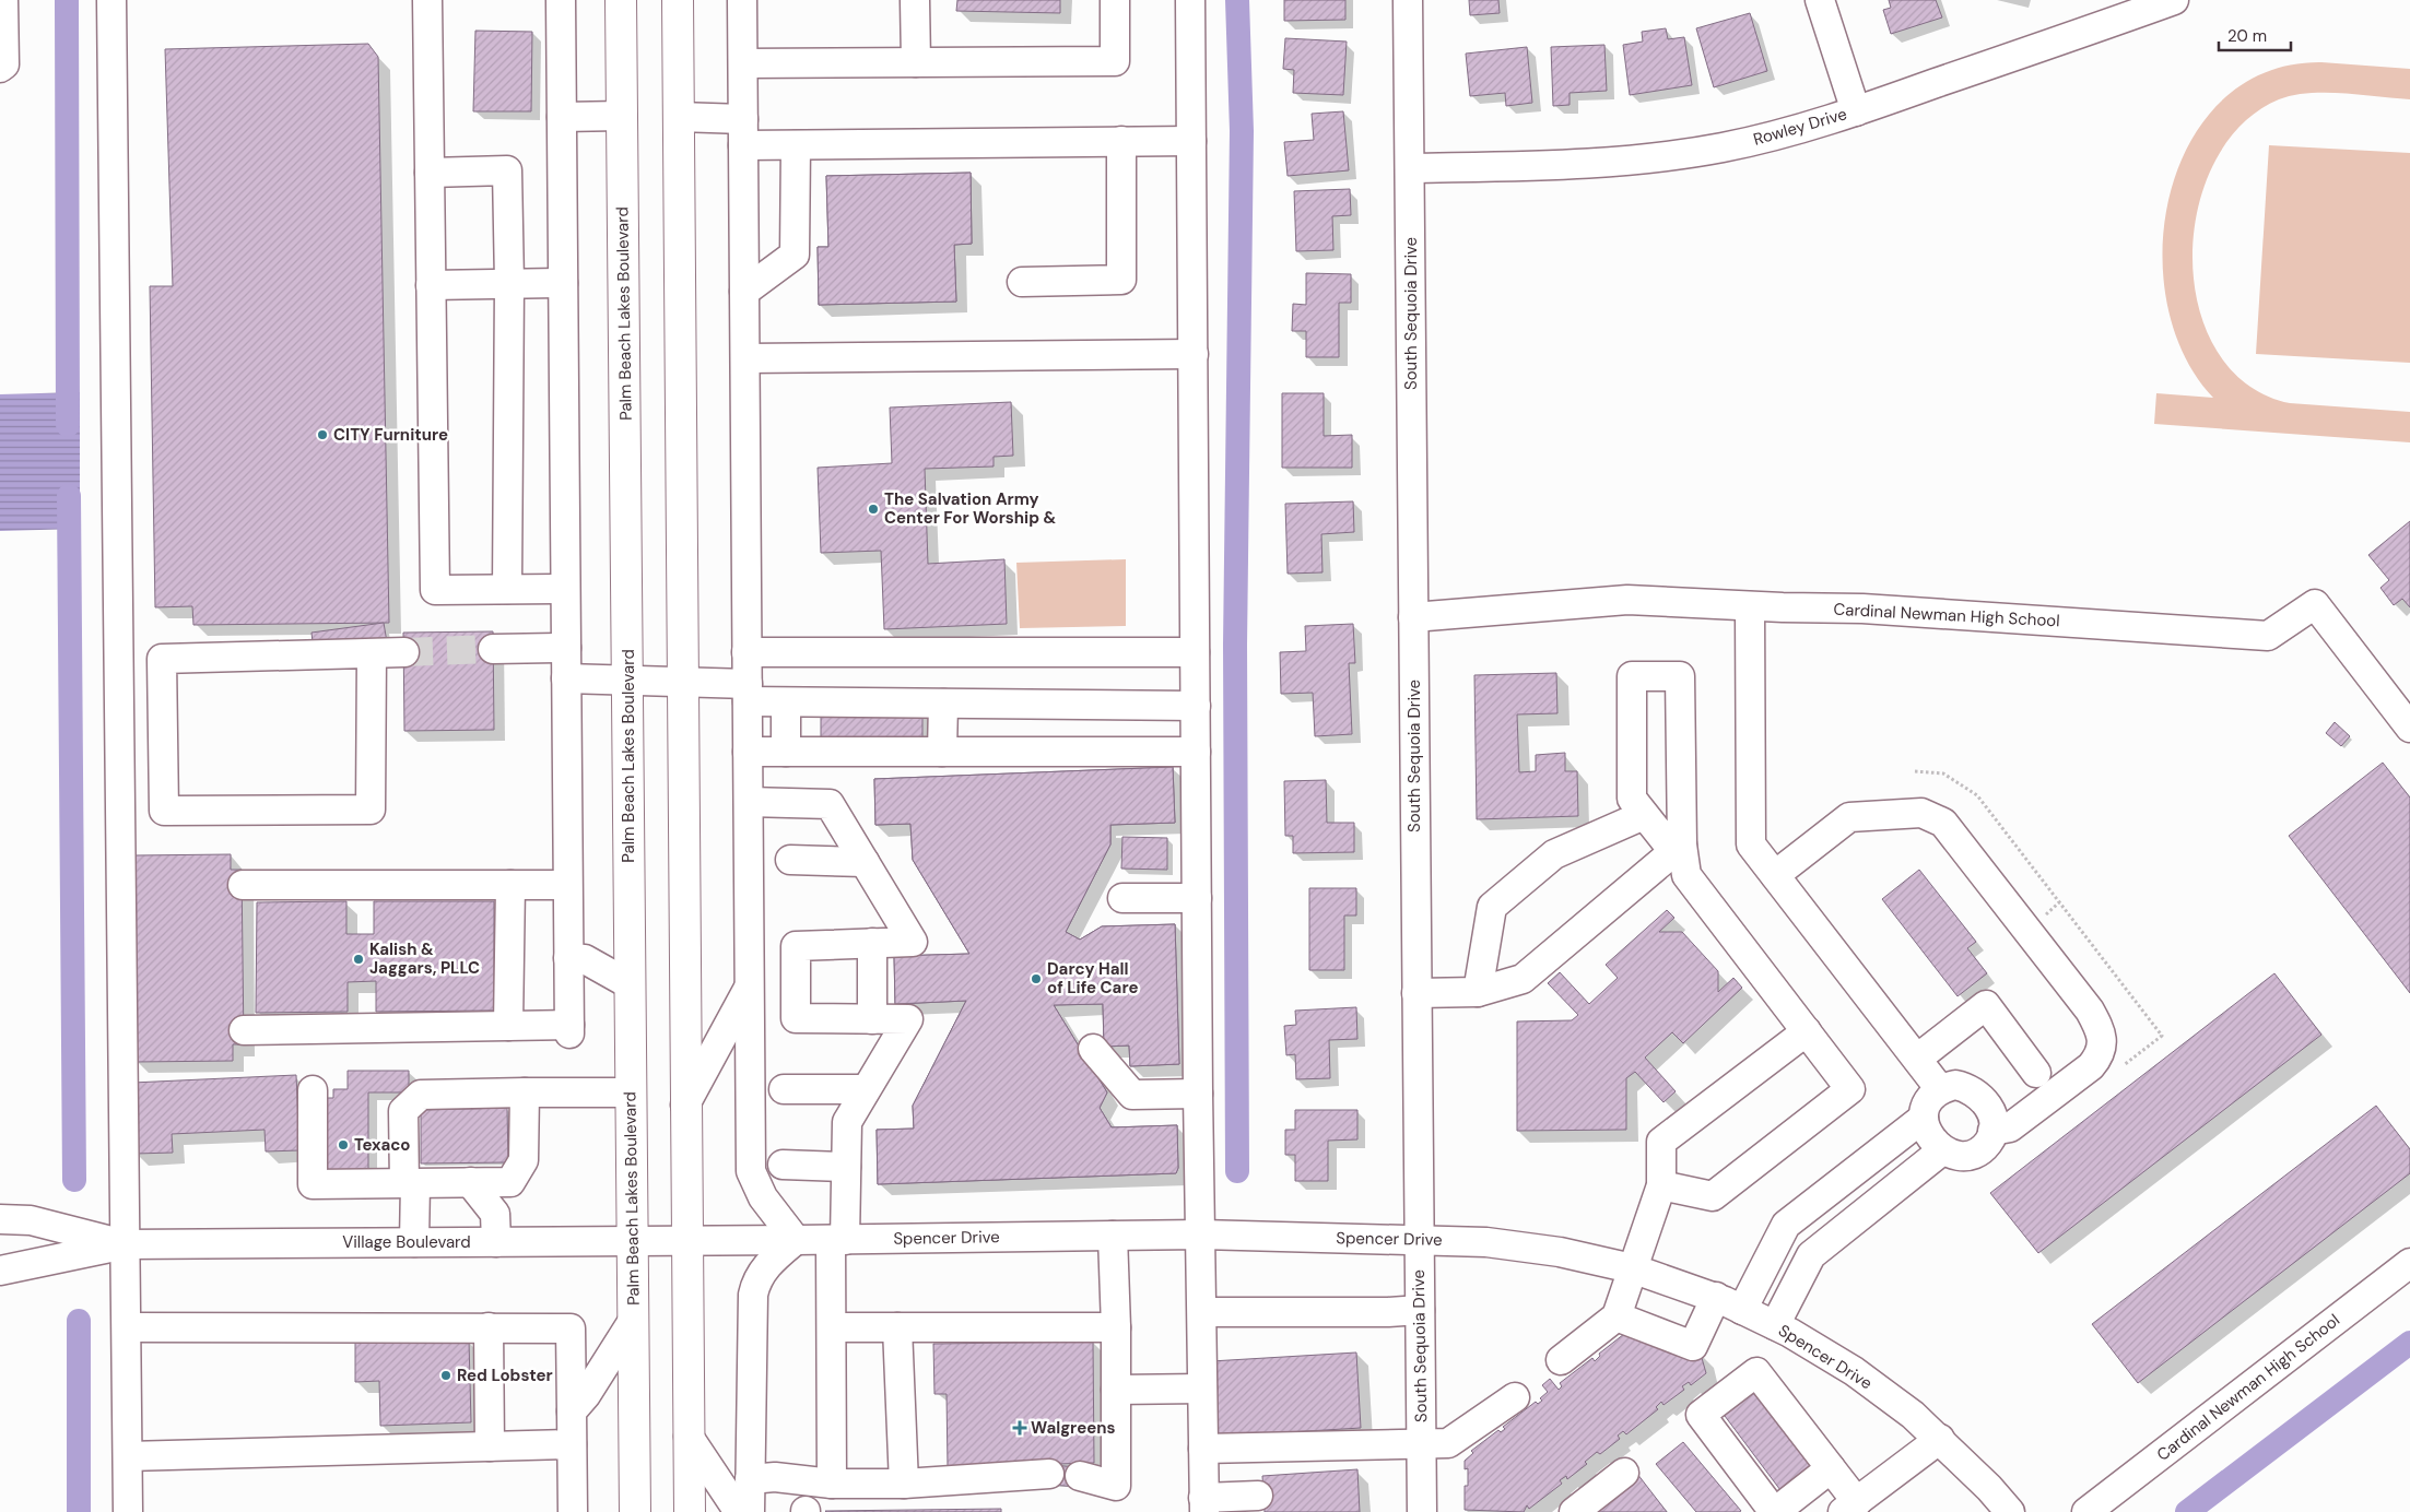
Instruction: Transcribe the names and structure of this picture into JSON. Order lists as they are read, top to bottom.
{
  "streets": {
    "main road": ["Palm Beach Lakes Boulevard"],
    "street": [
      "Rowley Drive",
      "South Sequoia Drive",
      "Cardinal Newman High School",
      "Spencer Drive",
      "Village Boulevard"
    ]
  },
  "crossings": [
    ["Rowley Drive", "South Sequoia Drive"],
    ["Palm Beach Lakes Boulevard", "Village Boulevard"],
    ["South Sequoia Drive", "Cardinal Newman High School"],
    ["South Sequoia Drive", "Spencer Drive"],
    ["Spencer Drive", "Village Boulevard"]
  ],
  "places": {
    "other": [
      "CITY Furniture",
      "The Salvation Army Center For Worship &",
      "Kalish & Jaggars, PLLC",
      "Darcy Hall of Life Care",
      "Texaco",
      "Red Lobster"
    ],
    "health": ["Walgreens"]
  },
  "scale_bar": "20 m"
}
